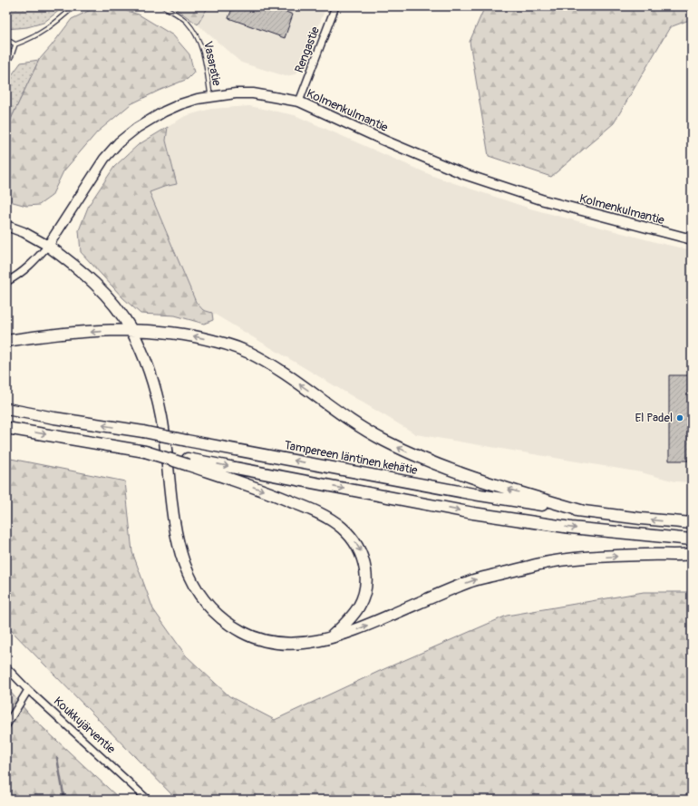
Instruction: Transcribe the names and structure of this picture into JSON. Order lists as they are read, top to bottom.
{
  "streets": {
    "highway": ["Tampereen läntinen kehätie"],
    "street": ["Rengastie", "Kolmenkulmantie", "Koukkujärventie"],
    "lane": ["Vasaratie"]
  },
  "crossings": [
    ["Rengastie", "Kolmenkulmantie"],
    ["Vasaratie", "Kolmenkulmantie"]
  ],
  "places": ["El Padel"]
}
